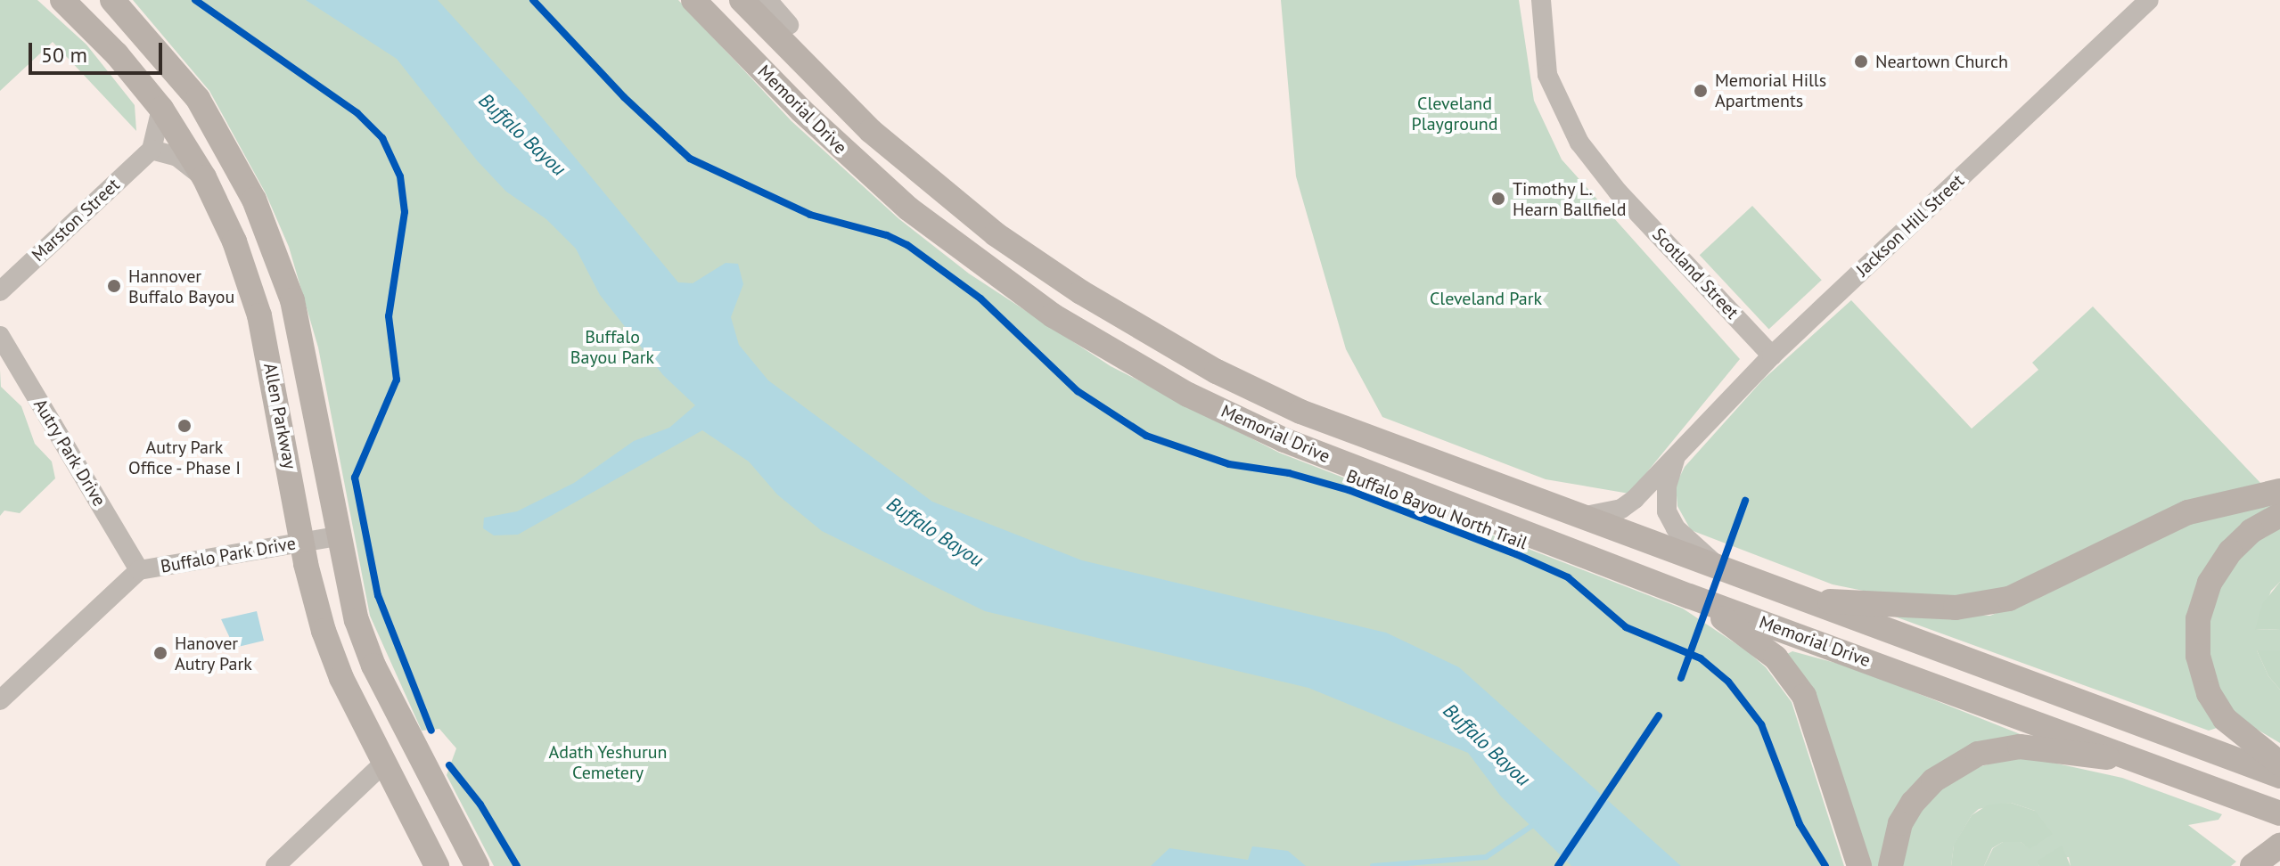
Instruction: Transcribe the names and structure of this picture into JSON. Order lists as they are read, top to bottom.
{
  "streets": {
    "main road": ["Memorial Drive", "Allen Parkway"],
    "street": [
      "Marston Street",
      "Jackson Hill Street",
      "Scotland Street",
      "Autry Park Drive",
      "Buffalo Park Drive"
    ],
    "cycle path": ["Buffalo Bayou North Trail"]
  },
  "crossings": [
    ["Memorial Drive", "Jackson Hill Street"],
    ["Jackson Hill Street", "Scotland Street"],
    ["Allen Parkway", "Buffalo Park Drive"],
    ["Autry Park Drive", "Buffalo Park Drive"]
  ],
  "water": ["Buffalo Bayou"],
  "parks": [
    "Cleveland Playground",
    "Cleveland Park",
    "Buffalo Bayou Park",
    "Adath Yeshurun Cemetery"
  ],
  "places": [
    "Neartown Church",
    "Memorial Hills Apartments",
    "Timothy L. Hearn Ballfield",
    "Hannover Buffalo Bayou",
    "Autry Park Office - Phase I",
    "Hanover Autry Park"
  ],
  "scale_bar": "50 m"
}
